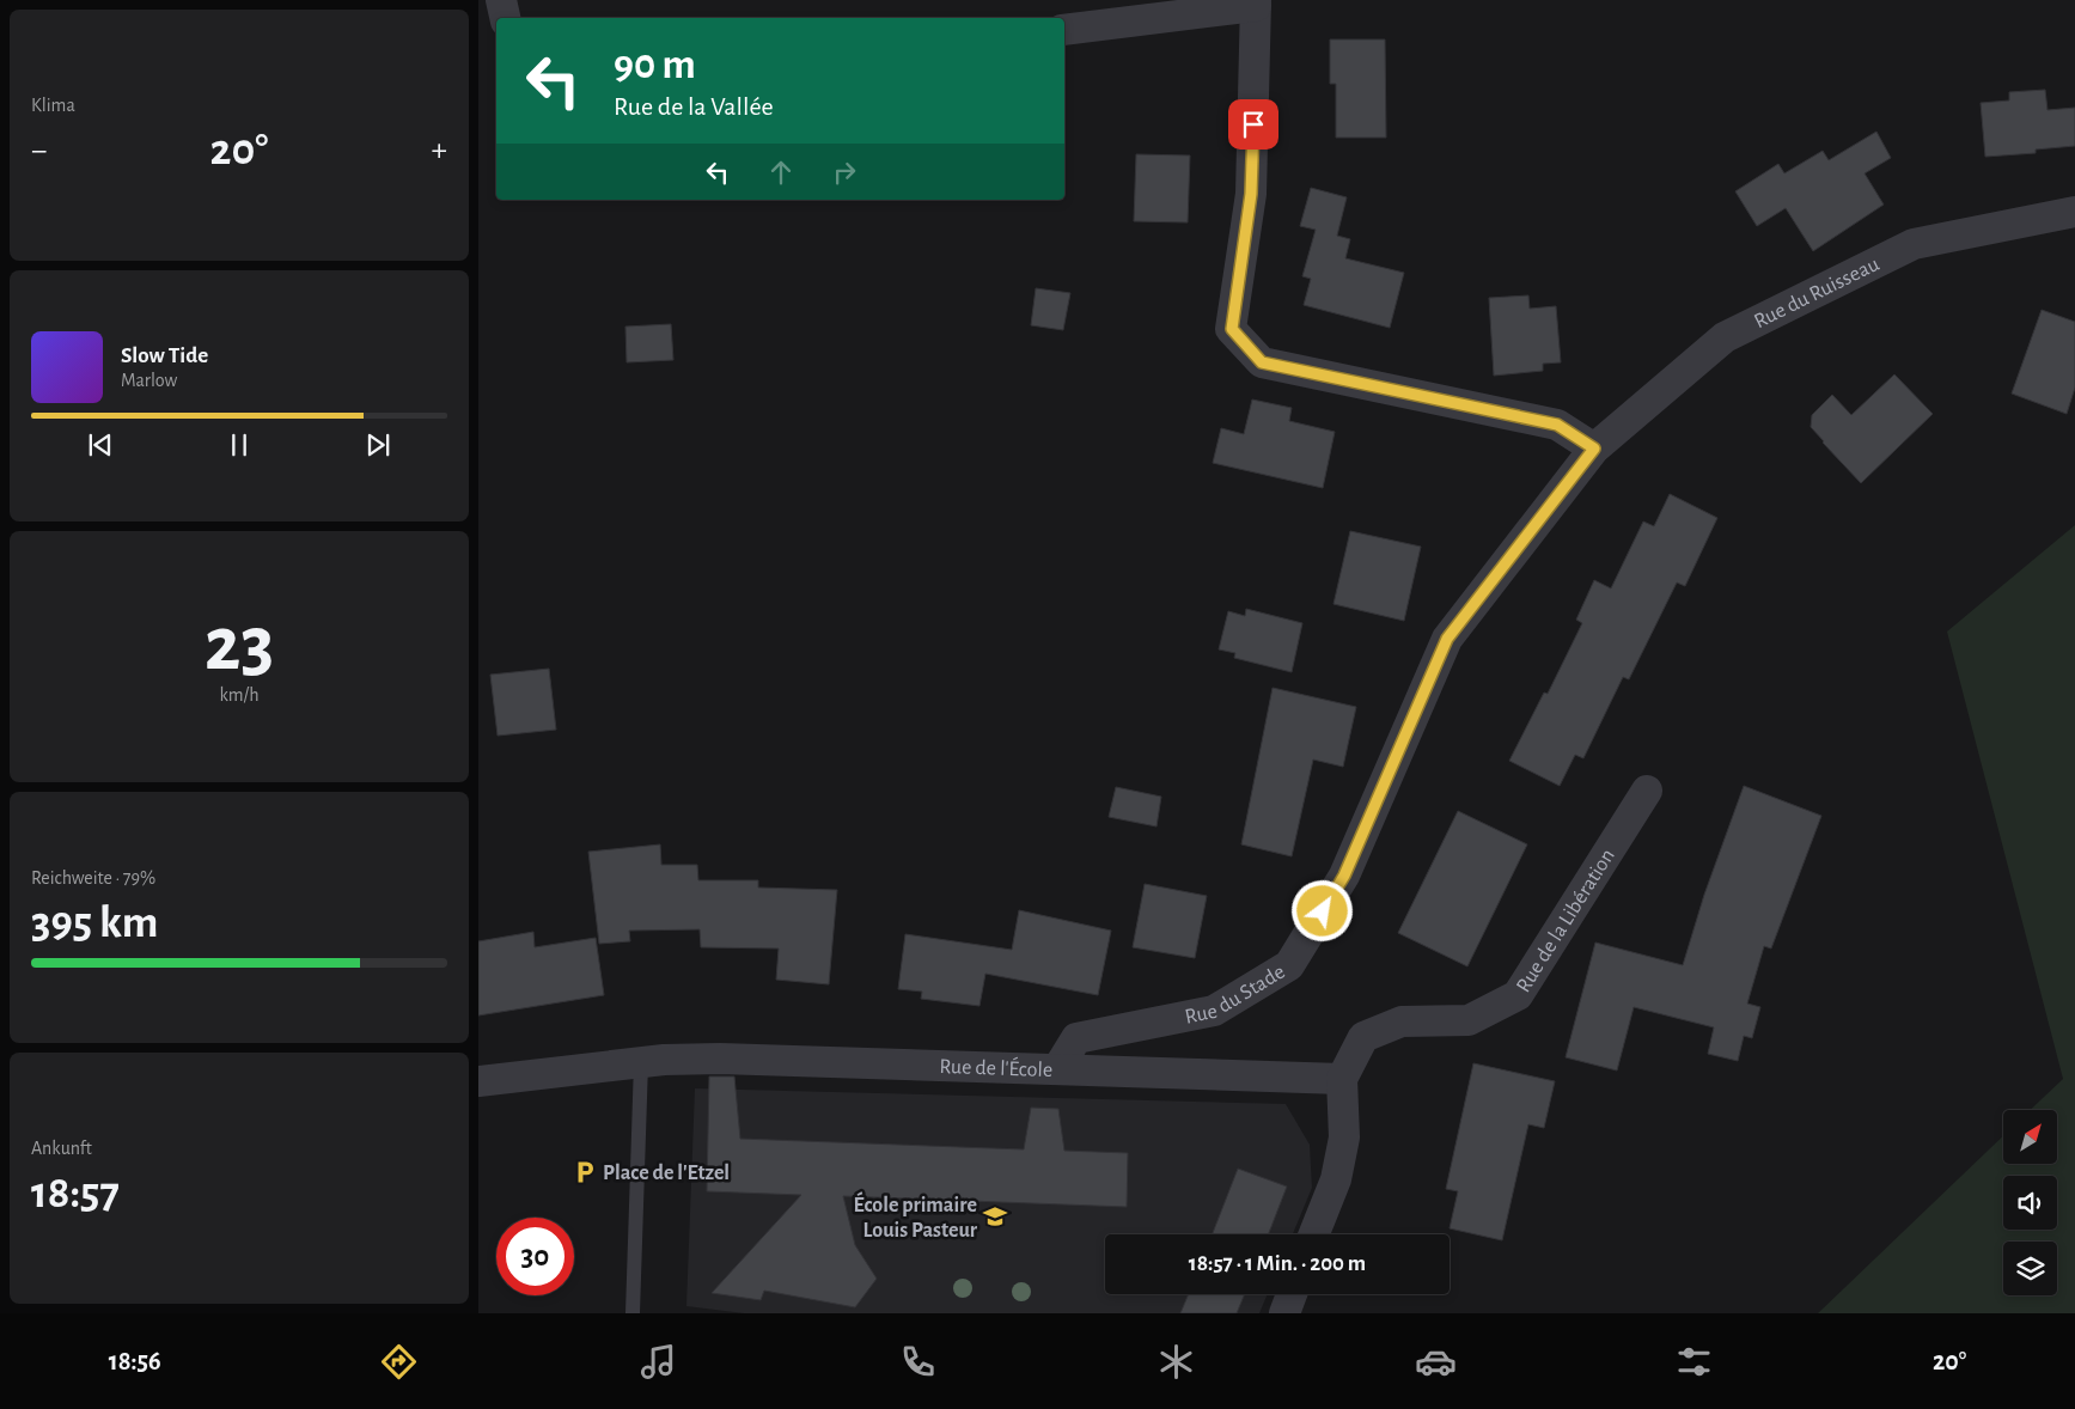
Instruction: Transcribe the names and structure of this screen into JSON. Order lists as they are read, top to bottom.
{
  "streets": {
    "street": [
      "Rue du Ruisseau",
      "Rue de la Libération",
      "Rue du Stade",
      "Rue de l'École"
    ]
  },
  "crossings": [
    ["Rue du Ruisseau", "Rue du Stade"],
    ["Rue de la Libération", "Rue de l'École"],
    ["Rue du Stade", "Rue de l'École"]
  ],
  "places": {
    "parking": ["Place de l'Etzel"],
    "school or university": ["École primaire Louis Pasteur"]
  },
  "north": "top right",
  "page": {
    "tile": [
      "Klima",
      ["23", "km/h"],
      ["Reichweite · 79%", "395 km"],
      ["Ankunft", "18:57"]
    ],
    "turn": ["90 m", "Rue de la Vallée"],
    "heat": ["−", "20°", "+"],
    "song": ["Slow Tide", "Marlow"],
    "limit": "30",
    "trip": "18:57 · 1 Min. · 200 m",
    "tabs": ["18:56", "20°"]
  }
}
